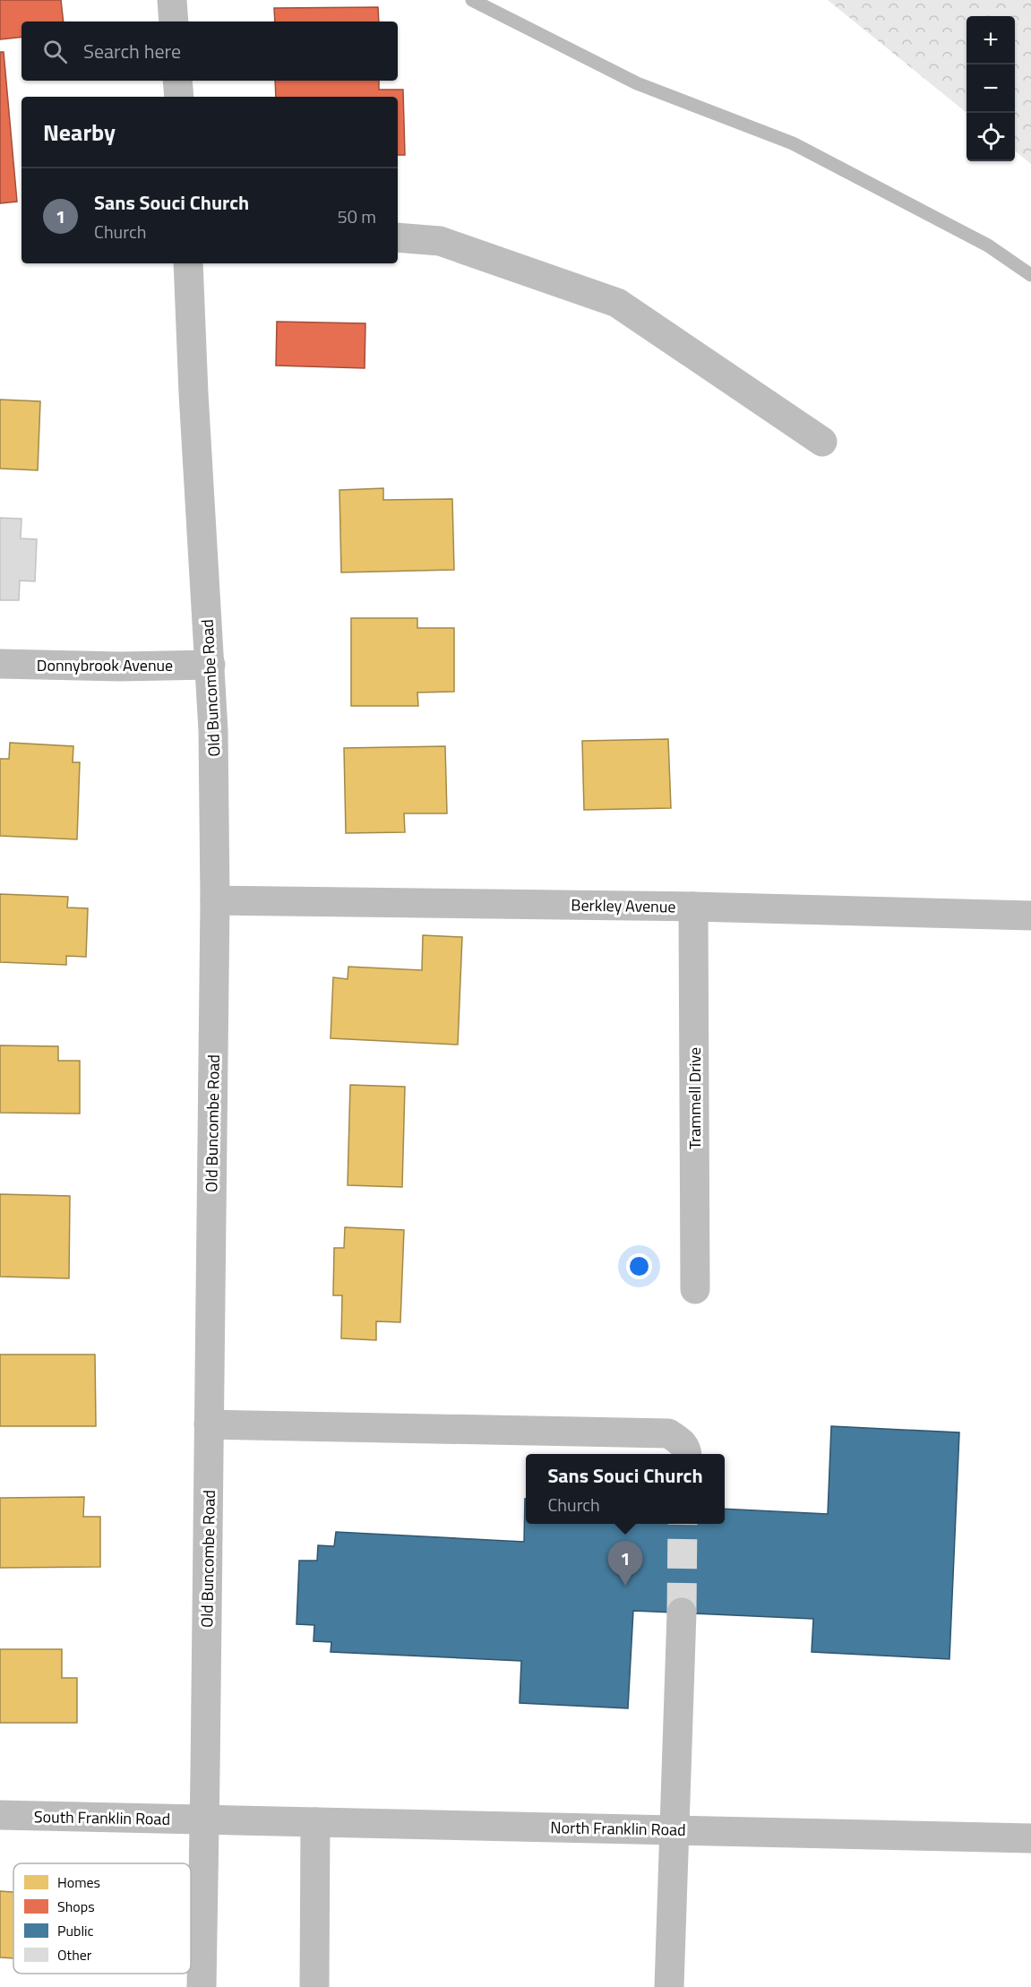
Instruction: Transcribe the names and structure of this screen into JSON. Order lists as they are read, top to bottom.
{
  "streets": {
    "street": [
      "Donnybrook Avenue",
      "Old Buncombe Road",
      "Berkley Avenue",
      "Trammell Drive",
      "South Franklin Road",
      "North Franklin Road"
    ]
  },
  "crossings": [
    ["Donnybrook Avenue", "Old Buncombe Road"],
    ["Old Buncombe Road", "Berkley Avenue"],
    ["Old Buncombe Road", "South Franklin Road"],
    ["Old Buncombe Road", "North Franklin Road"],
    ["Berkley Avenue", "Trammell Drive"],
    ["South Franklin Road", "North Franklin Road"]
  ],
  "legend": [
    "Homes",
    "Shops",
    "Public",
    "Other"
  ],
  "page": {
    "map_buttons": ["+", "−"],
    "search": "Search here",
    "heading": "Nearby",
    "list": [
      {
        "mark": "1",
        "name": "Sans Souci Church",
        "note": "Church",
        "value": "50 m"
      }
    ],
    "popup": ["Sans Souci Church", "Church"],
    "pins": "1"
  }
}
